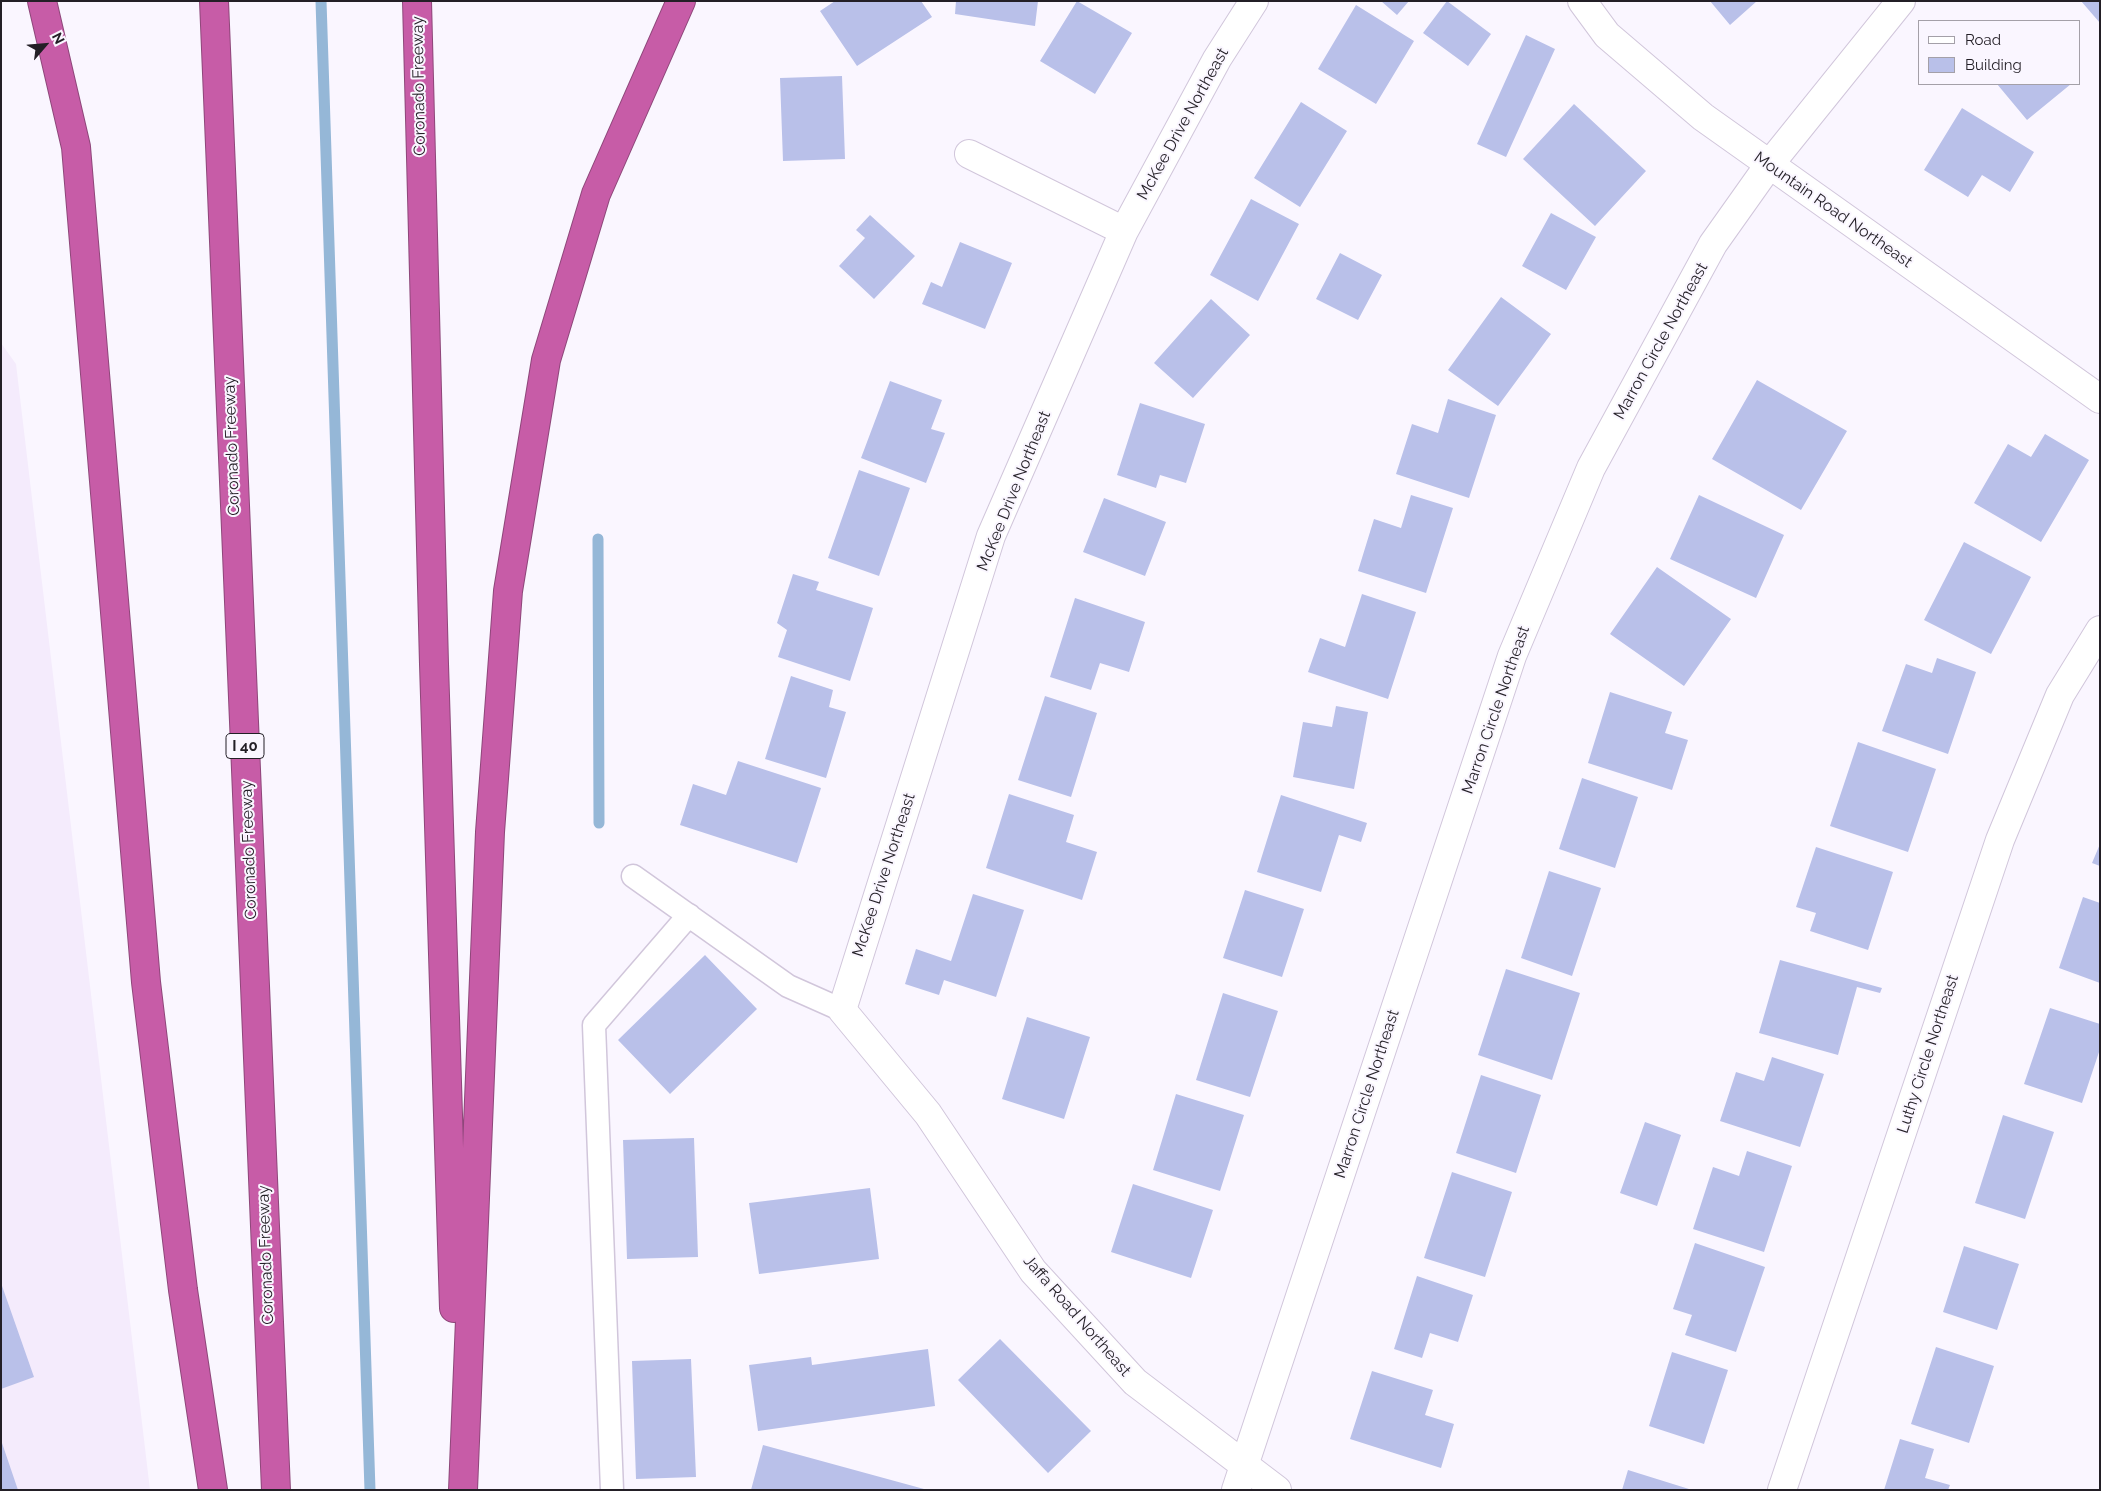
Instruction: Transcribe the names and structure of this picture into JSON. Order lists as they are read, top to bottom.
{
  "streets": {
    "highway": ["Coronado Freeway", "I 40"],
    "street": [
      "McKee Drive Northeast",
      "Mountain Road Northeast",
      "Marron Circle Northeast",
      "Luthy Circle Northeast",
      "Jaffa Road Northeast"
    ]
  },
  "crossings": [
    ["McKee Drive Northeast", "Jaffa Road Northeast"],
    ["Mountain Road Northeast", "Marron Circle Northeast"],
    ["Marron Circle Northeast", "Jaffa Road Northeast"]
  ],
  "legend": ["Road", "Building"],
  "north": "top right"
}
